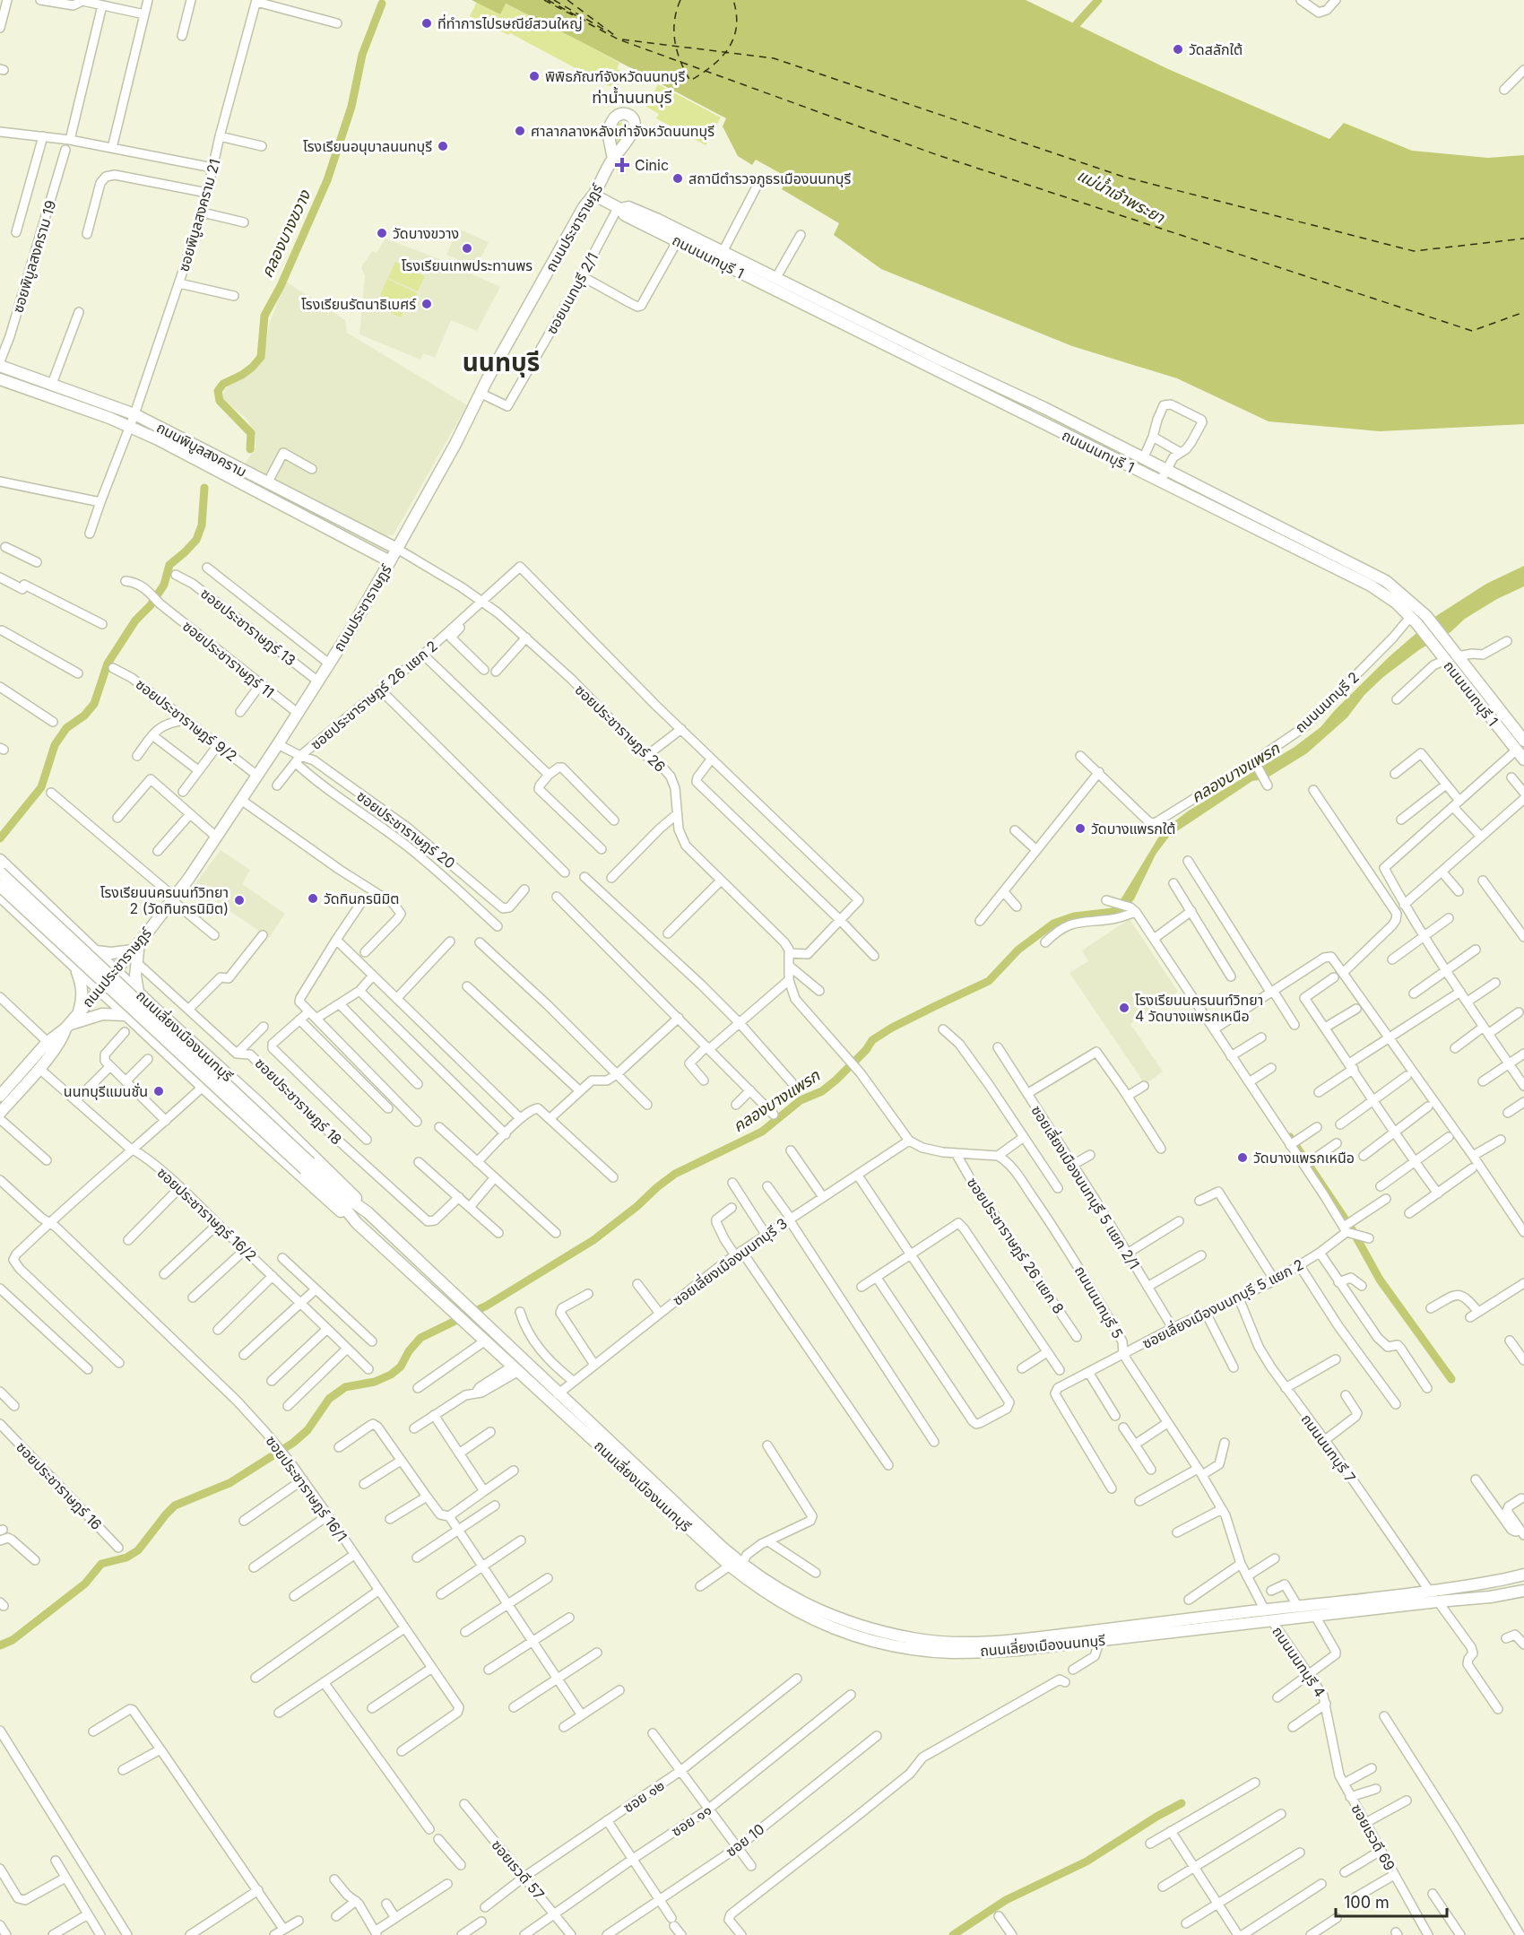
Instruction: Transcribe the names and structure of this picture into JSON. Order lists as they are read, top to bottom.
{
  "streets": {
    "main road": [
      "ถนนประชาราษฎร์",
      "ถนนนนทบุรี 1",
      "ถนนพิบูลสงคราม",
      "ถนนเลี่ยงเมืองนนทบุรี"
    ],
    "street": [
      "ซอยพิบูลสงคราม 21",
      "ซอยพิบูลสงคราม 19",
      "ซอยนนทบุรี 2/1",
      "ซอยประชาราษฎร์ 13",
      "ซอยประชาราษฎร์ 11",
      "ซอยประชาราษฎร์ 26 แยก 2",
      "ถนนนนทบุรี 2",
      "ซอยประชาราษฎร์ 9/2",
      "ซอยประชาราษฎร์ 26",
      "ซอยประชาราษฎร์ 20",
      "ซอยประชาราษฎร์ 18",
      "ซอยเลี่ยงเมืองนนทบุรี 5 แยก 2/1",
      "ซอยประชาราษฎร์ 16/2",
      "ซอยประชาราษฎร์ 26 แยก 8",
      "ซอยเลี่ยงเมืองนนทบุรี 3",
      "ถนนนนทบุรี 5",
      "ซอยเลี่ยงเมืองนนทบุรี 5 แยก 2",
      "ถนนนนทบุรี 7",
      "ซอยประชาราษฎร์ 16",
      "ซอยประชาราษฎร์ 16/1",
      "ถนนนนทบุรี 4",
      "ซอย ๑๒",
      "ซอย ๑๑",
      "ซอยเรวดี 69",
      "ซอย 10",
      "ซอยเรวดี 57"
    ]
  },
  "crossings": [
    ["ซอยพิบูลสงคราม 21", "ถนนพิบูลสงคราม"],
    ["ถนนประชาราษฎร์", "ถนนนนทบุรี 1"],
    ["ถนนประชาราษฎร์", "ซอยนนทบุรี 2/1"],
    ["ถนนประชาราษฎร์", "ถนนพิบูลสงคราม"],
    ["ถนนประชาราษฎร์", "ซอยประชาราษฎร์ 13"],
    ["ถนนประชาราษฎร์", "ซอยประชาราษฎร์ 11"],
    ["ถนนประชาราษฎร์", "ซอยประชาราษฎร์ 9/2"],
    ["ถนนประชาราษฎร์", "ซอยประชาราษฎร์ 26"],
    ["ถนนประชาราษฎร์", "ซอยประชาราษฎร์ 20"],
    ["ถนนประชาราษฎร์", "ถนนเลี่ยงเมืองนนทบุรี"],
    ["ถนนประชาราษฎร์", "ซอยประชาราษฎร์ 16/2"],
    ["ถนนนนทบุรี 1", "ซอยนนทบุรี 2/1"],
    ["ถนนนนทบุรี 1", "ถนนนนทบุรี 2"],
    ["ถนนพิบูลสงคราม", "ซอยประชาราษฎร์ 26"],
    ["ซอยประชาราษฎร์ 26 แยก 2", "ซอยประชาราษฎร์ 26"],
    ["ซอยประชาราษฎร์ 26 แยก 2", "ซอยประชาราษฎร์ 20"],
    ["ถนนเลี่ยงเมืองนนทบุรี", "ซอยเลี่ยงเมืองนนทบุรี 3"],
    ["ถนนเลี่ยงเมืองนนทบุรี", "ถนนนนทบุรี 5"],
    ["ถนนเลี่ยงเมืองนนทบุรี", "ถนนนนทบุรี 7"],
    ["ถนนเลี่ยงเมืองนนทบุรี", "ถนนนนทบุรี 4"],
    ["ซอยเลี่ยงเมืองนนทบุรี 5 แยก 2/1", "ซอยเลี่ยงเมืองนนทบุรี 5 แยก 2"],
    ["ถนนนนทบุรี 5", "ซอยเลี่ยงเมืองนนทบุรี 5 แยก 2"],
    ["ซอยเลี่ยงเมืองนนทบุรี 5 แยก 2", "ถนนนนทบุรี 7"],
    ["ถนนนนทบุรี 4", "ซอยเรวดี 69"],
    ["ซอย ๑๒", "ซอยเรวดี 57"],
    ["ซอย ๑๑", "ซอยเรวดี 57"]
  ],
  "districts": ["ท่าน้ำนนทบุรี", "นนทบุรี"],
  "water": ["แม่น้ำเจ้าพระยา", "คลองบางขวาง", "คลองบางแพรก"],
  "places": {
    "other": [
      "ที่ทำการไปรษณีย์สวนใหญ่",
      "วัดสลักใต้",
      "พิพิธภัณฑ์จังหวัดนนทบุรี",
      "ศาลากลางหลังเก่าจังหวัดนนทบุรี",
      "โรงเรียนอนุบาลนนทบุรี",
      "สถานีตำรวจภูธรเมืองนนทบุรี",
      "วัดบางขวาง",
      "โรงเรียนเทพประทานพร",
      "โรงเรียนรัตนาธิเบศร์",
      "วัดบางแพรกใต้",
      "วัดทินกรนิมิต",
      "โรงเรียนนครนนท์วิทยา 2 (วัดทินกรนิมิต)",
      "โรงเรียนนครนนท์วิทยา 4 วัดบางแพรกเหนือ",
      "นนทบุรีแมนชั่น",
      "วัดบางแพรกเหนือ"
    ],
    "health": ["Cinic"]
  },
  "scale_bar": "100 m"
}
